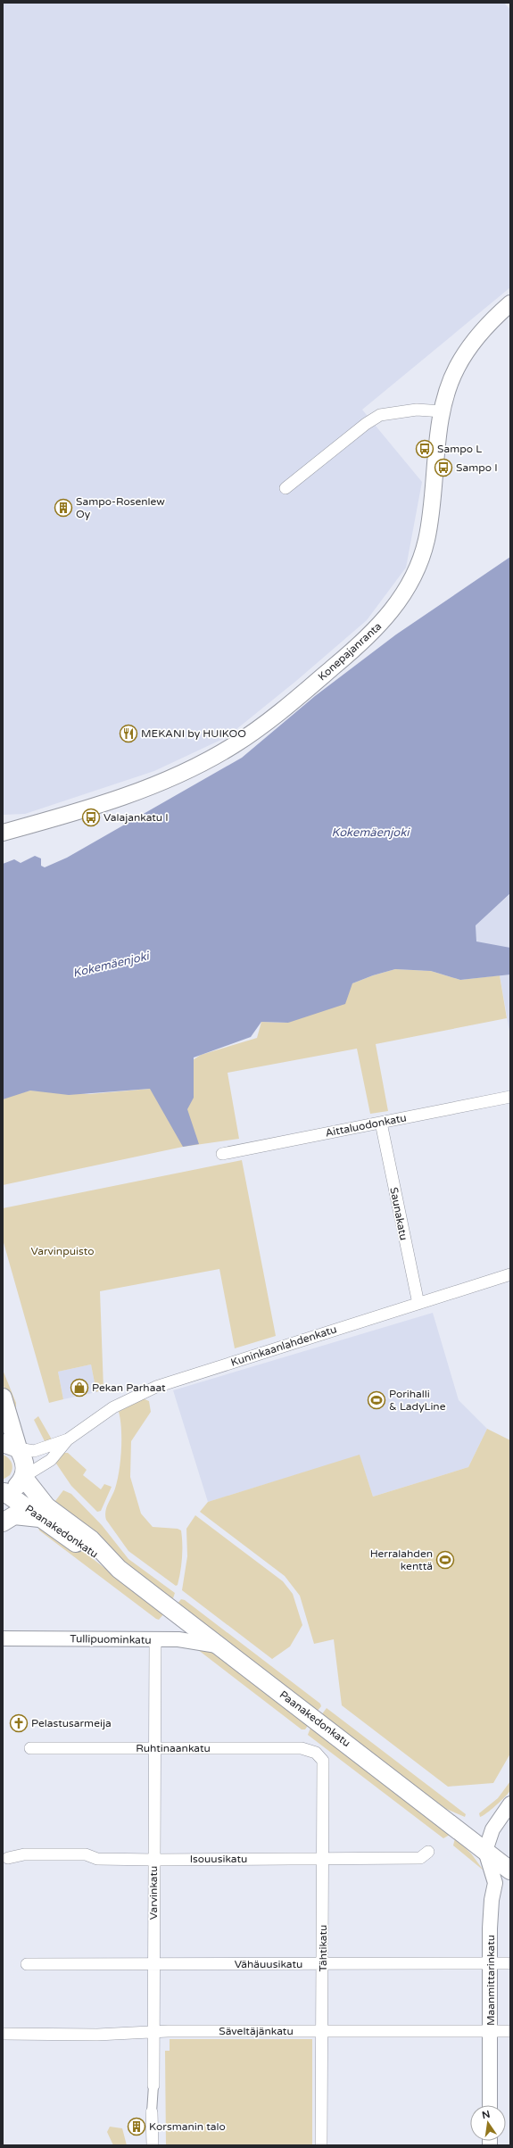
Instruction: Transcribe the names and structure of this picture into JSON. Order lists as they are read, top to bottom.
{
  "streets": {
    "main road": ["Konepajanranta", "Paanakedonkatu"],
    "street": [
      "Aittaluodonkatu",
      "Saunakatu",
      "Kuninkaanlahdenkatu",
      "Tullipuominkatu",
      "Ruhtinaankatu",
      "Isouusikatu",
      "Varvinkatu",
      "Tähtikatu",
      "Vähäuusikatu",
      "Maanmittarinkatu",
      "Säveltäjänkatu"
    ]
  },
  "crossings": [
    ["Aittaluodonkatu", "Saunakatu"],
    ["Saunakatu", "Kuninkaanlahdenkatu"],
    ["Kuninkaanlahdenkatu", "Paanakedonkatu"],
    ["Paanakedonkatu", "Tullipuominkatu"],
    ["Paanakedonkatu", "Maanmittarinkatu"],
    ["Tullipuominkatu", "Varvinkatu"],
    ["Ruhtinaankatu", "Varvinkatu"],
    ["Ruhtinaankatu", "Tähtikatu"],
    ["Isouusikatu", "Varvinkatu"],
    ["Isouusikatu", "Tähtikatu"],
    ["Varvinkatu", "Vähäuusikatu"],
    ["Varvinkatu", "Säveltäjänkatu"],
    ["Tähtikatu", "Vähäuusikatu"],
    ["Tähtikatu", "Säveltäjänkatu"],
    ["Vähäuusikatu", "Maanmittarinkatu"],
    ["Maanmittarinkatu", "Säveltäjänkatu"]
  ],
  "water": ["Kokemäenjoki"],
  "parks": ["Varvinpuisto"],
  "places": {
    "bus stop": ["Sampo L", "Sampo I", "Valajankatu I"],
    "building": ["Sampo-Rosenlew Oy", "Korsmanin talo"],
    "restaurant": ["MEKANI by HUIKOO"],
    "shop": ["Pekan Parhaat"],
    "sports": ["Porihalli & LadyLine", "Herralahden kenttä"],
    "church": ["Pelastusarmeija"]
  },
  "north": "top"
}
